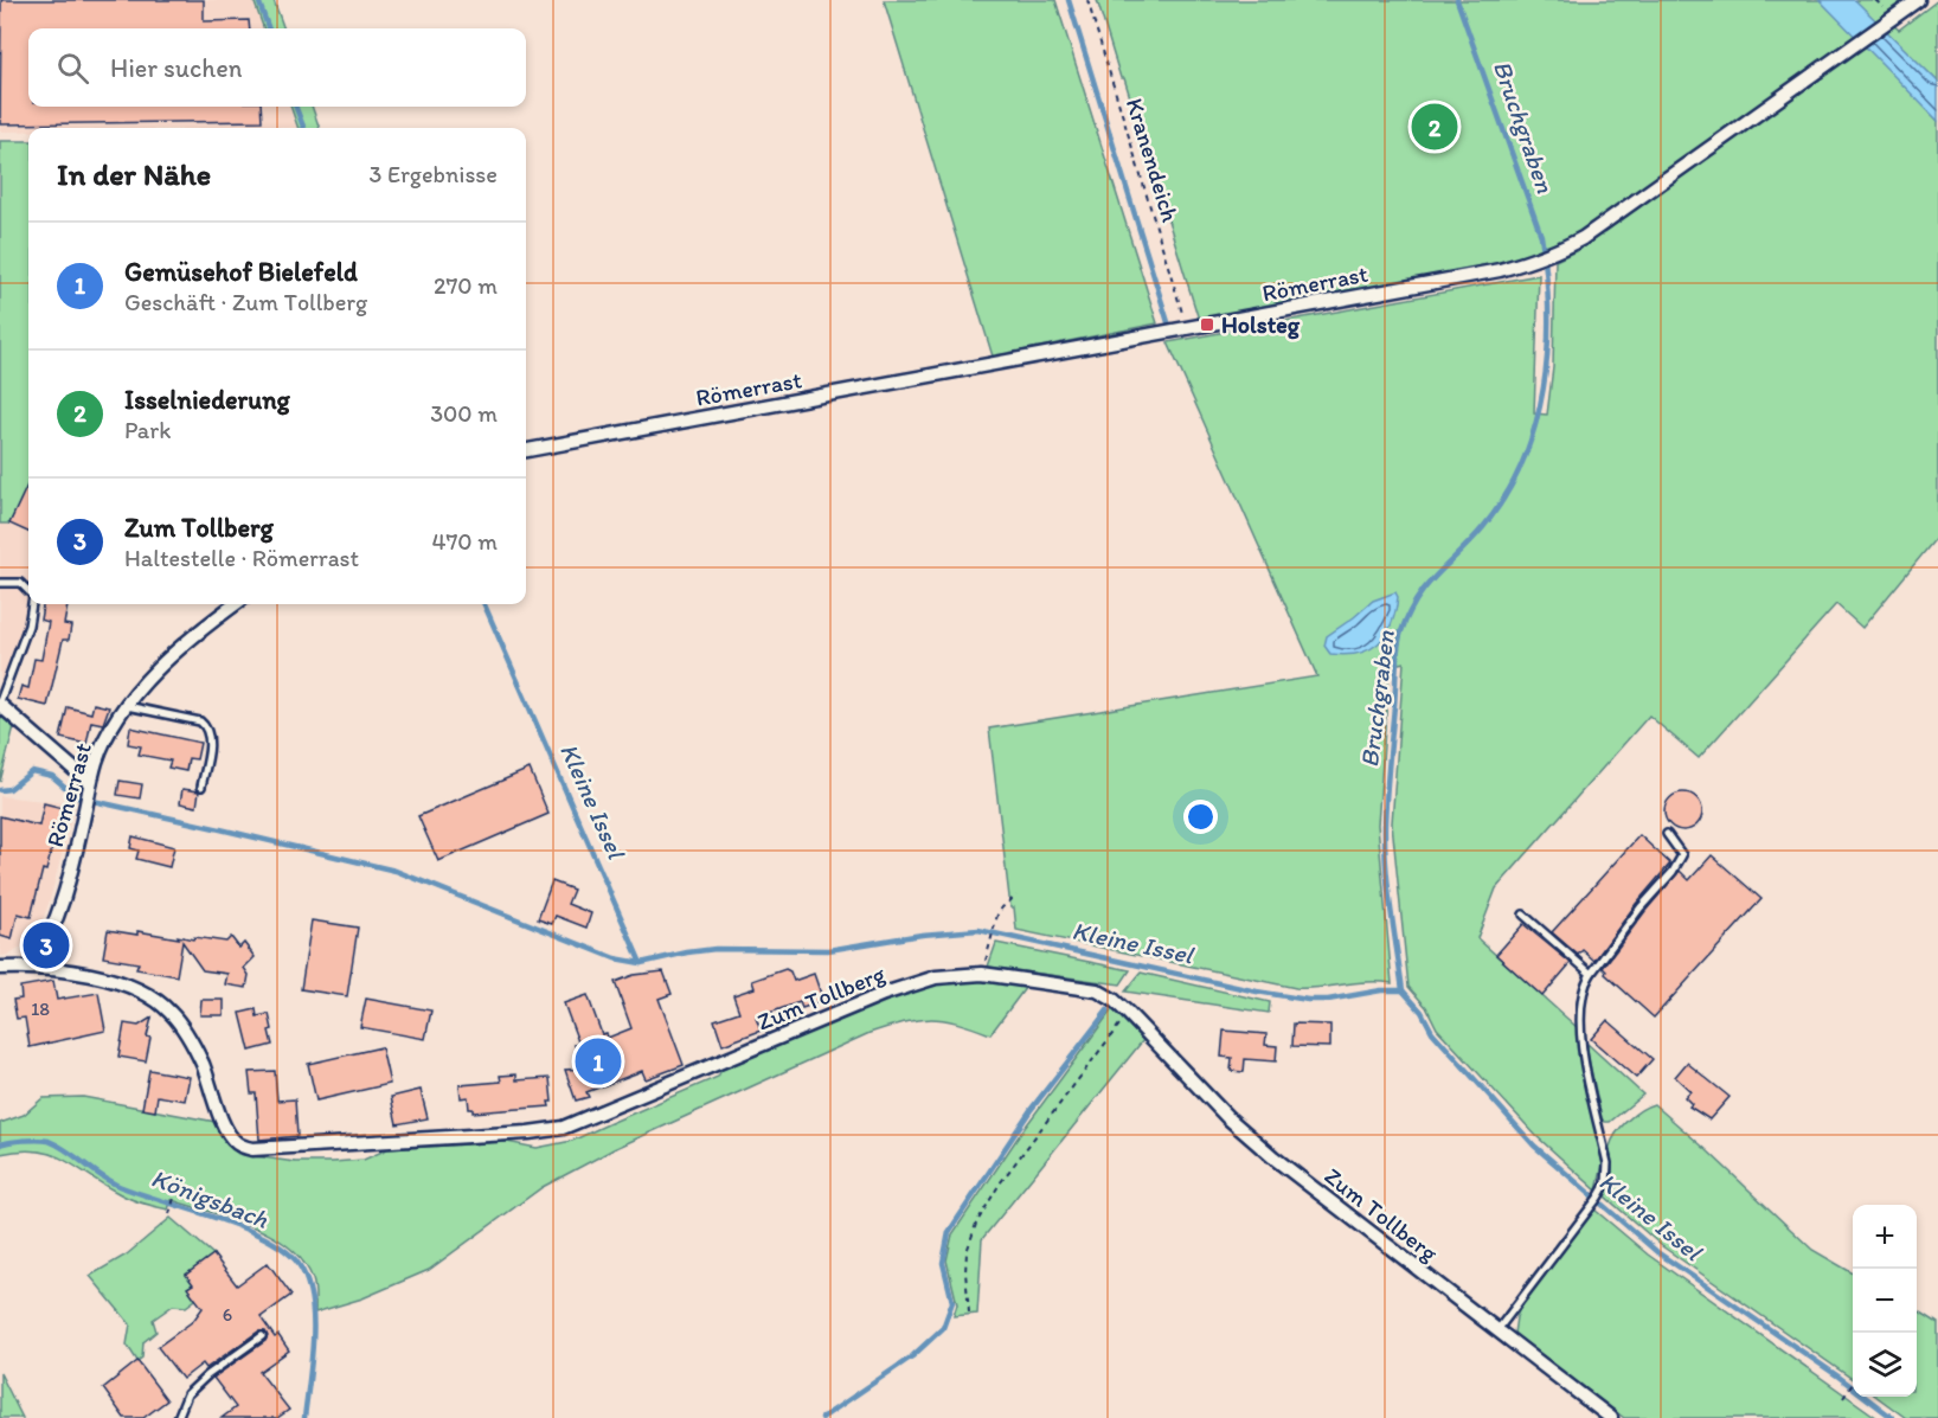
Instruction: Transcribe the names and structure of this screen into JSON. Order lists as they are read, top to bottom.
{
  "streets": {
    "street": ["Römerrast", "Zum Tollberg"],
    "path": ["Kranendeich"]
  },
  "crossings": [
    ["Kranendeich", "Römerrast"],
    ["Römerrast", "Zum Tollberg"]
  ],
  "water": ["Bruchgraben", "Kleine Issel", "Königsbach"],
  "places": {
    "transit": ["Holsteg"]
  },
  "house_numbers": ["18", "6"],
  "page": {
    "search": "Hier suchen",
    "pins": ["2", "3", "1"],
    "heading": ["In der Nähe", "3 Ergebnisse"],
    "list": [
      {
        "mark": "1",
        "name": "Gemüsehof Bielefeld",
        "note": "Geschäft · Zum Tollberg",
        "value": "270 m"
      },
      {
        "mark": "2",
        "name": "Isselniederung",
        "note": "Park",
        "value": "300 m"
      },
      {
        "mark": "3",
        "name": "Zum Tollberg",
        "note": "Haltestelle · Römerrast",
        "value": "470 m"
      }
    ],
    "map_buttons": ["+", "−"]
  }
}
